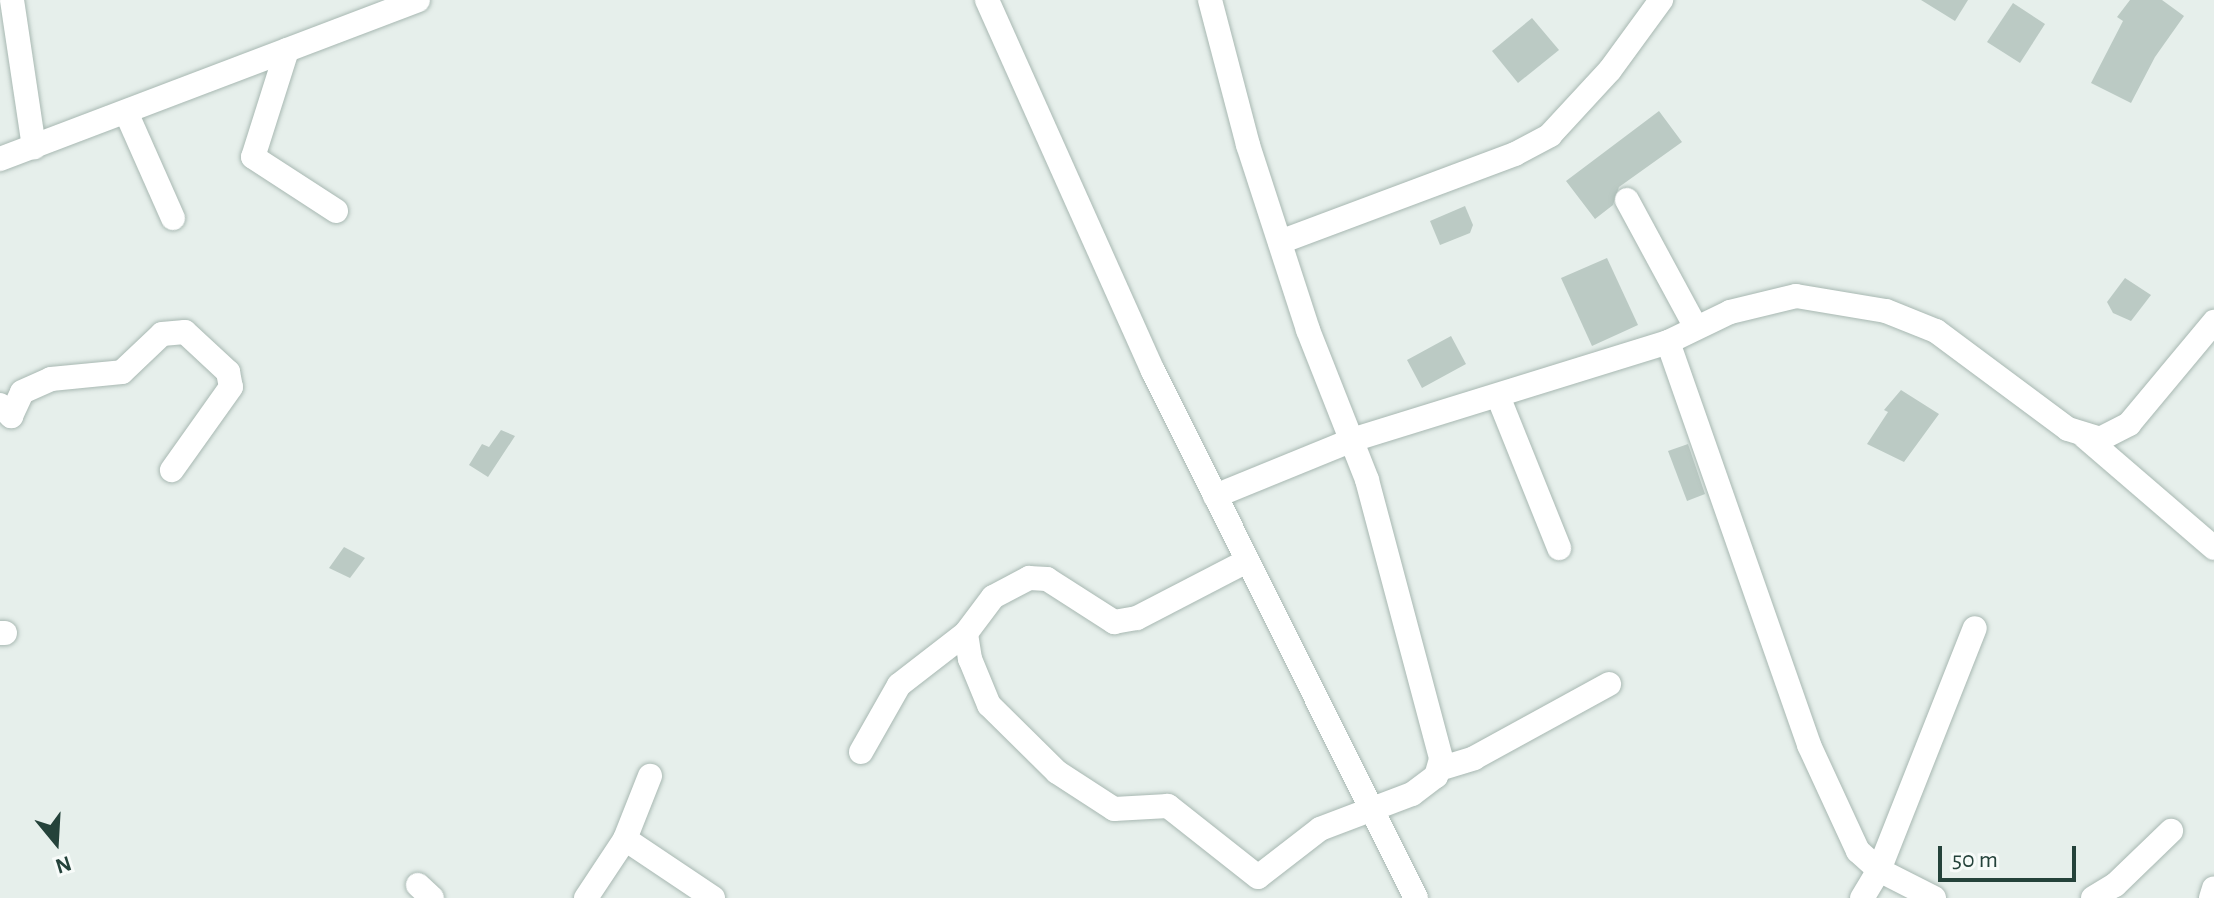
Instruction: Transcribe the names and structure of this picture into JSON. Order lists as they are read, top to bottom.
{
  "scale_bar": "50 m",
  "north": "bottom"
}
